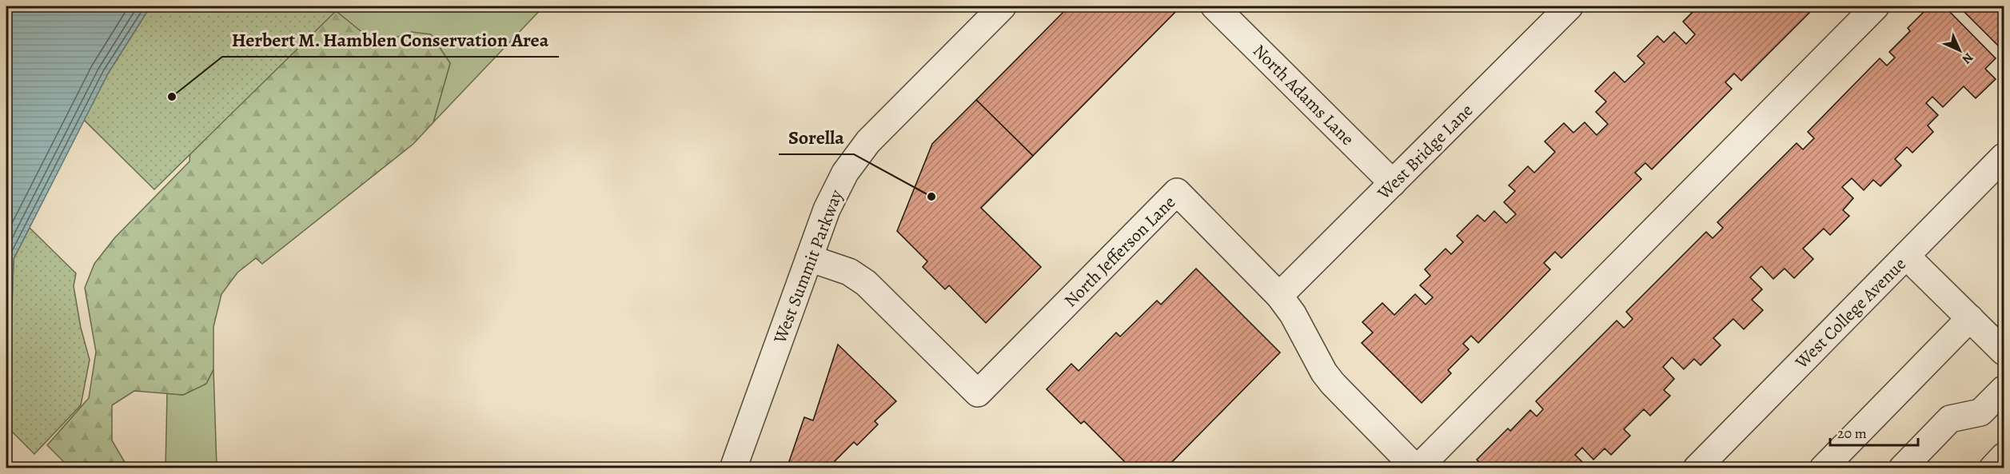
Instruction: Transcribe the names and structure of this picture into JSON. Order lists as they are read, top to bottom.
{
  "streets": {
    "street": [
      "North Adams Lane",
      "West Bridge Lane",
      "North Jefferson Lane",
      "West Summit Parkway",
      "West College Avenue"
    ]
  },
  "crossings": [
    ["North Adams Lane", "West Bridge Lane"],
    ["West Bridge Lane", "North Jefferson Lane"],
    ["North Jefferson Lane", "West Summit Parkway"]
  ],
  "places": ["Herbert M. Hamblen Conservation Area", "Sorella"],
  "scale_bar": "20 m",
  "north": "bottom right"
}
